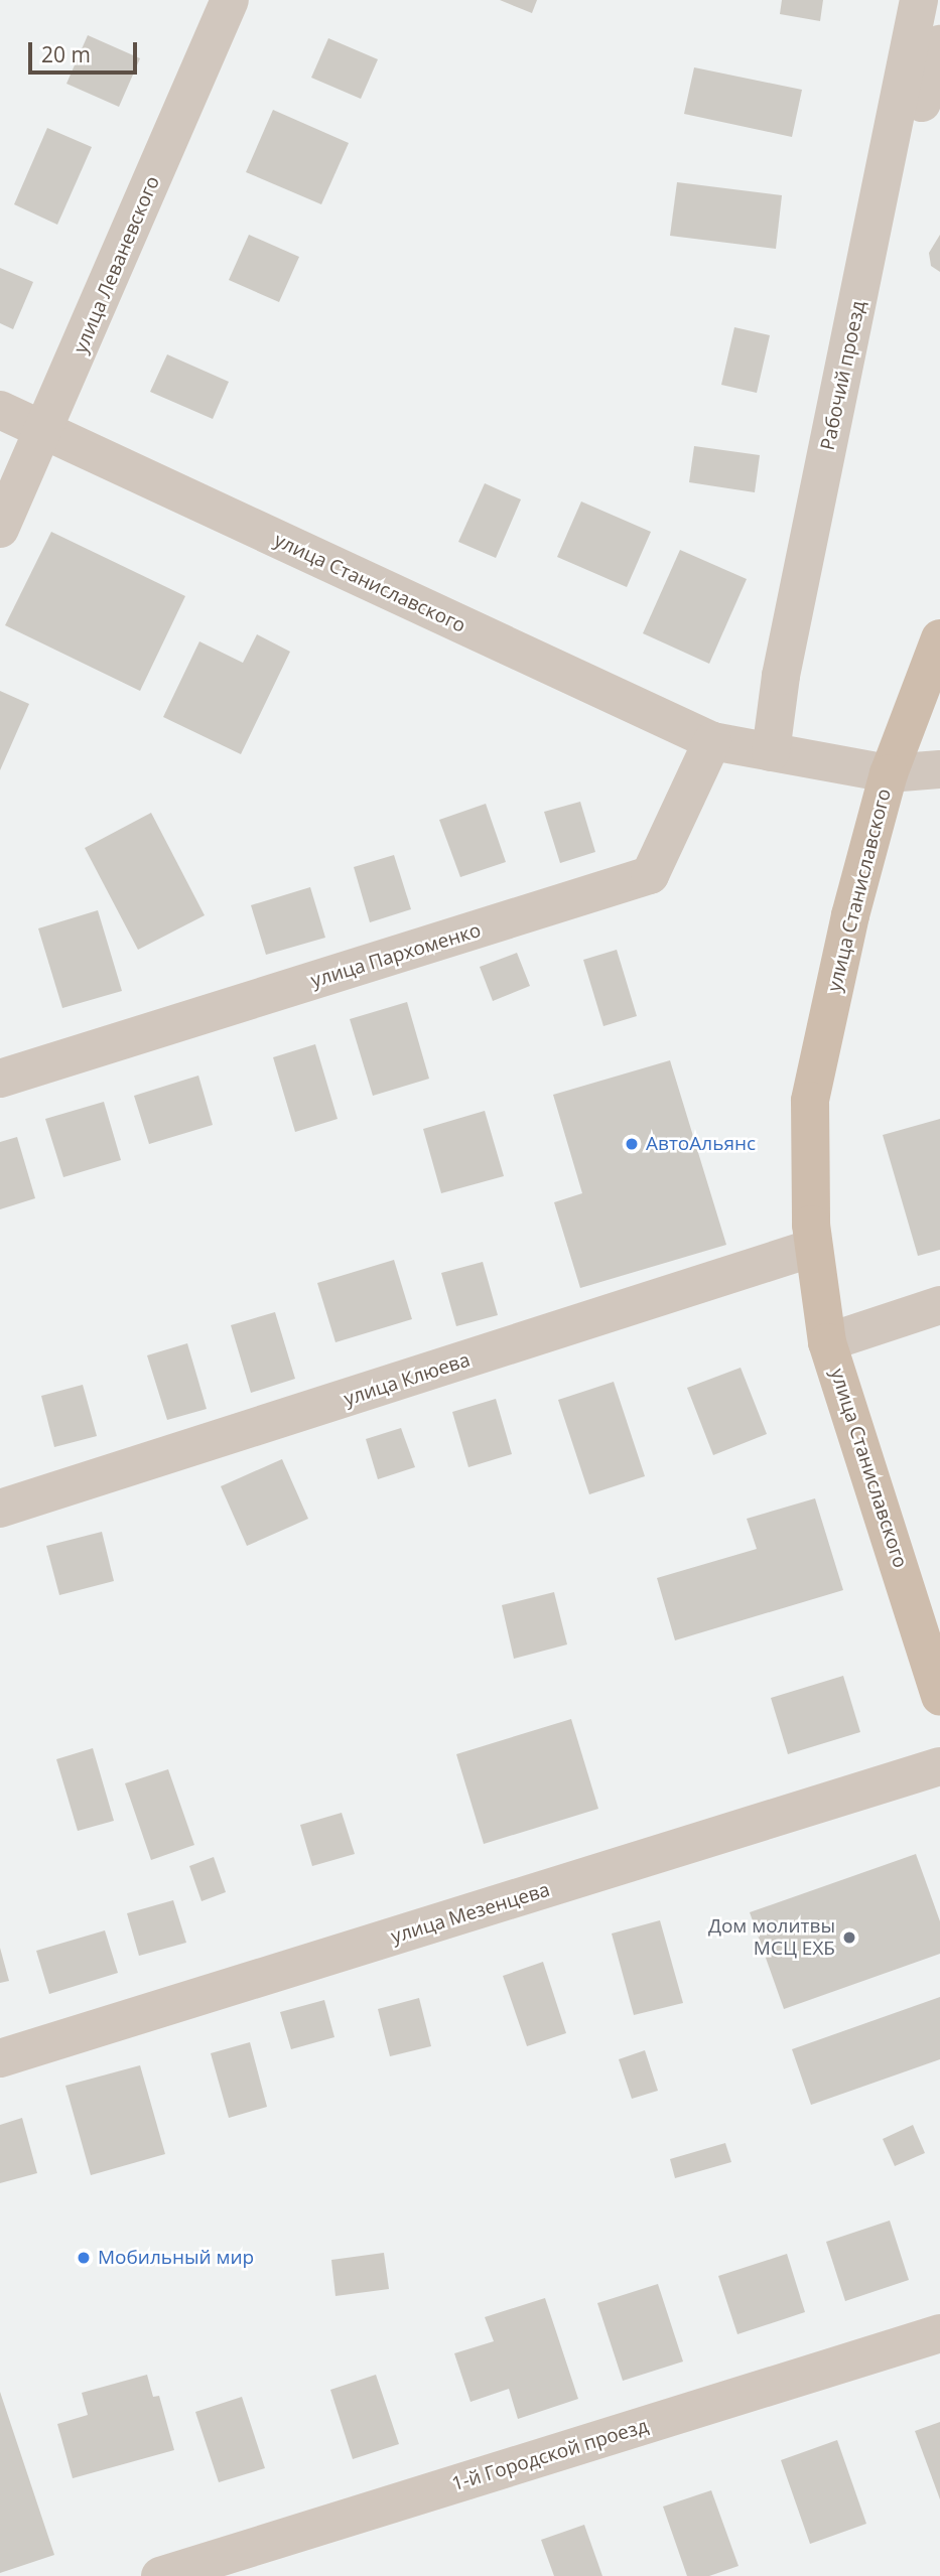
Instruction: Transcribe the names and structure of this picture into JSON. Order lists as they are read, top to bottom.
{
  "streets": {
    "main road": ["улица Станиславского"],
    "street": [
      "улица Леваневского",
      "Рабочий проезд",
      "улица Пархоменко",
      "улица Клюева",
      "улица Мезенцева",
      "1-й Городской проезд"
    ]
  },
  "crossings": [
    ["улица Леваневского", "улица Станиславского"],
    ["Рабочий проезд", "улица Станиславского"],
    ["улица Станиславского", "улица Пархоменко"],
    ["улица Станиславского", "улица Клюева"]
  ],
  "places": ["АвтоАльянс", "Дом молитвы МСЦ ЕХБ", "Мобильный мир"],
  "scale_bar": "20 m"
}
